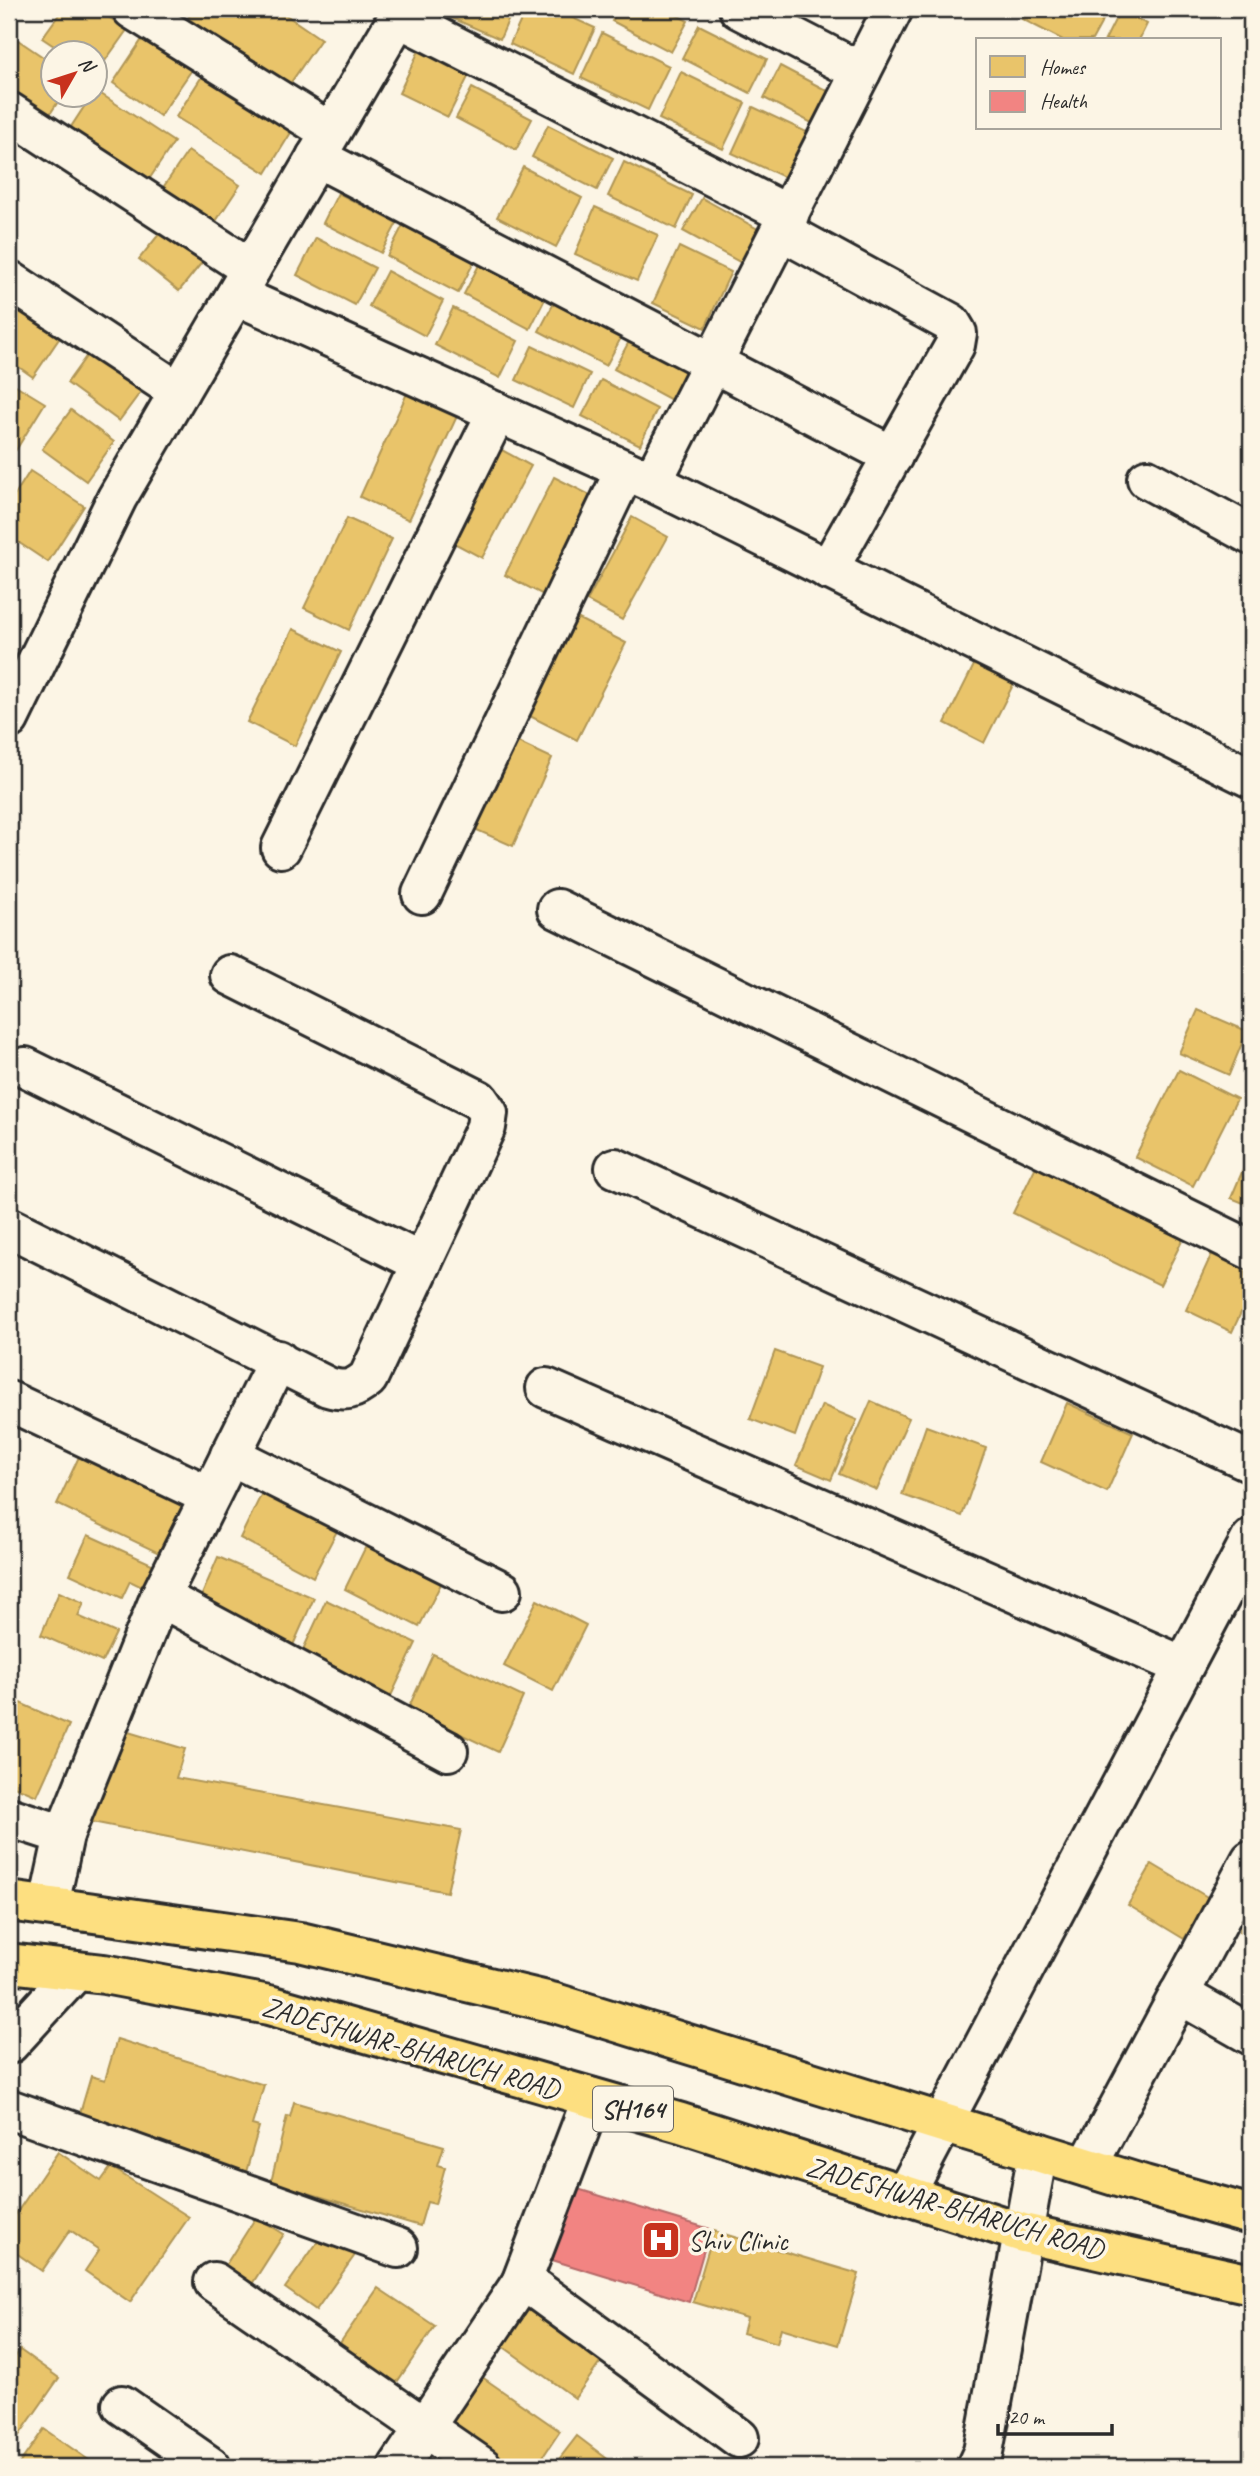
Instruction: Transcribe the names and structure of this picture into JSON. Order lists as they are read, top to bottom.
{
  "streets": {
    "main road": ["ZADESHWAR-BHARUCH ROAD", "SH164"]
  },
  "places": {
    "hospital": ["Shiv Clinic"]
  },
  "legend": ["Homes", "Health"],
  "scale_bar": "20 m",
  "north": "top right"
}
